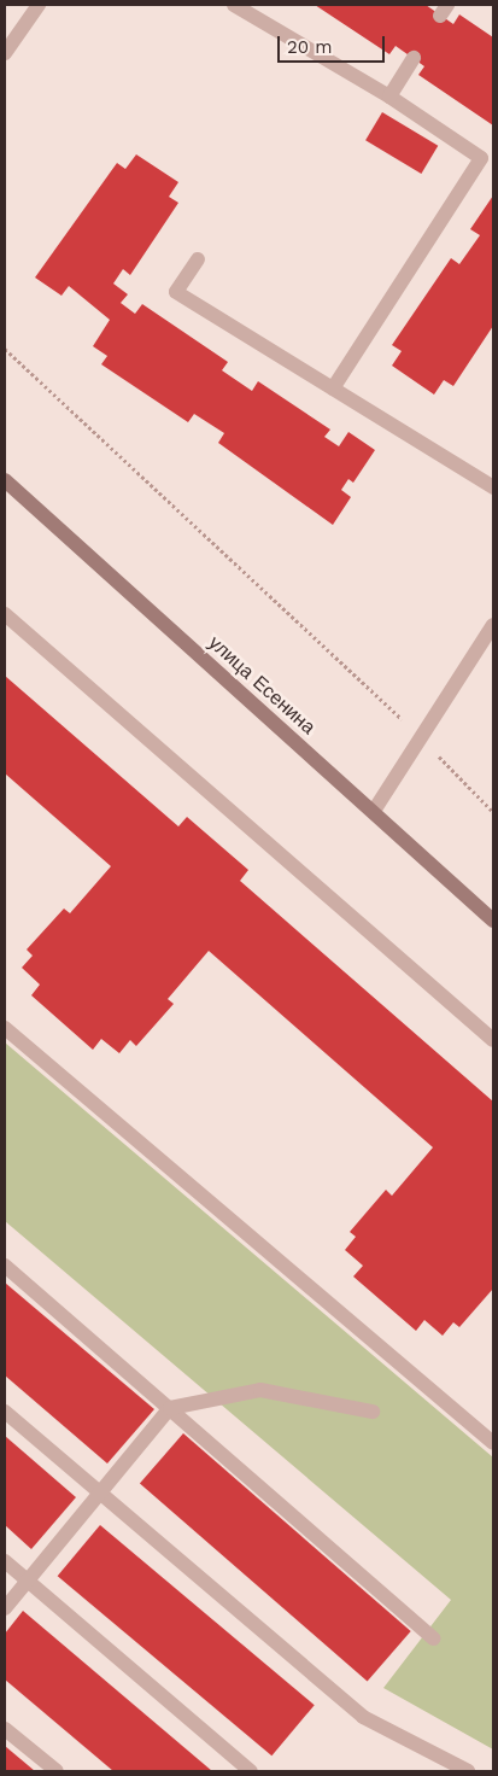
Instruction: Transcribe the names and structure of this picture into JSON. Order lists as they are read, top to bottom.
{
  "streets": {
    "street": ["улица Есенина"]
  },
  "scale_bar": "20 m"
}
